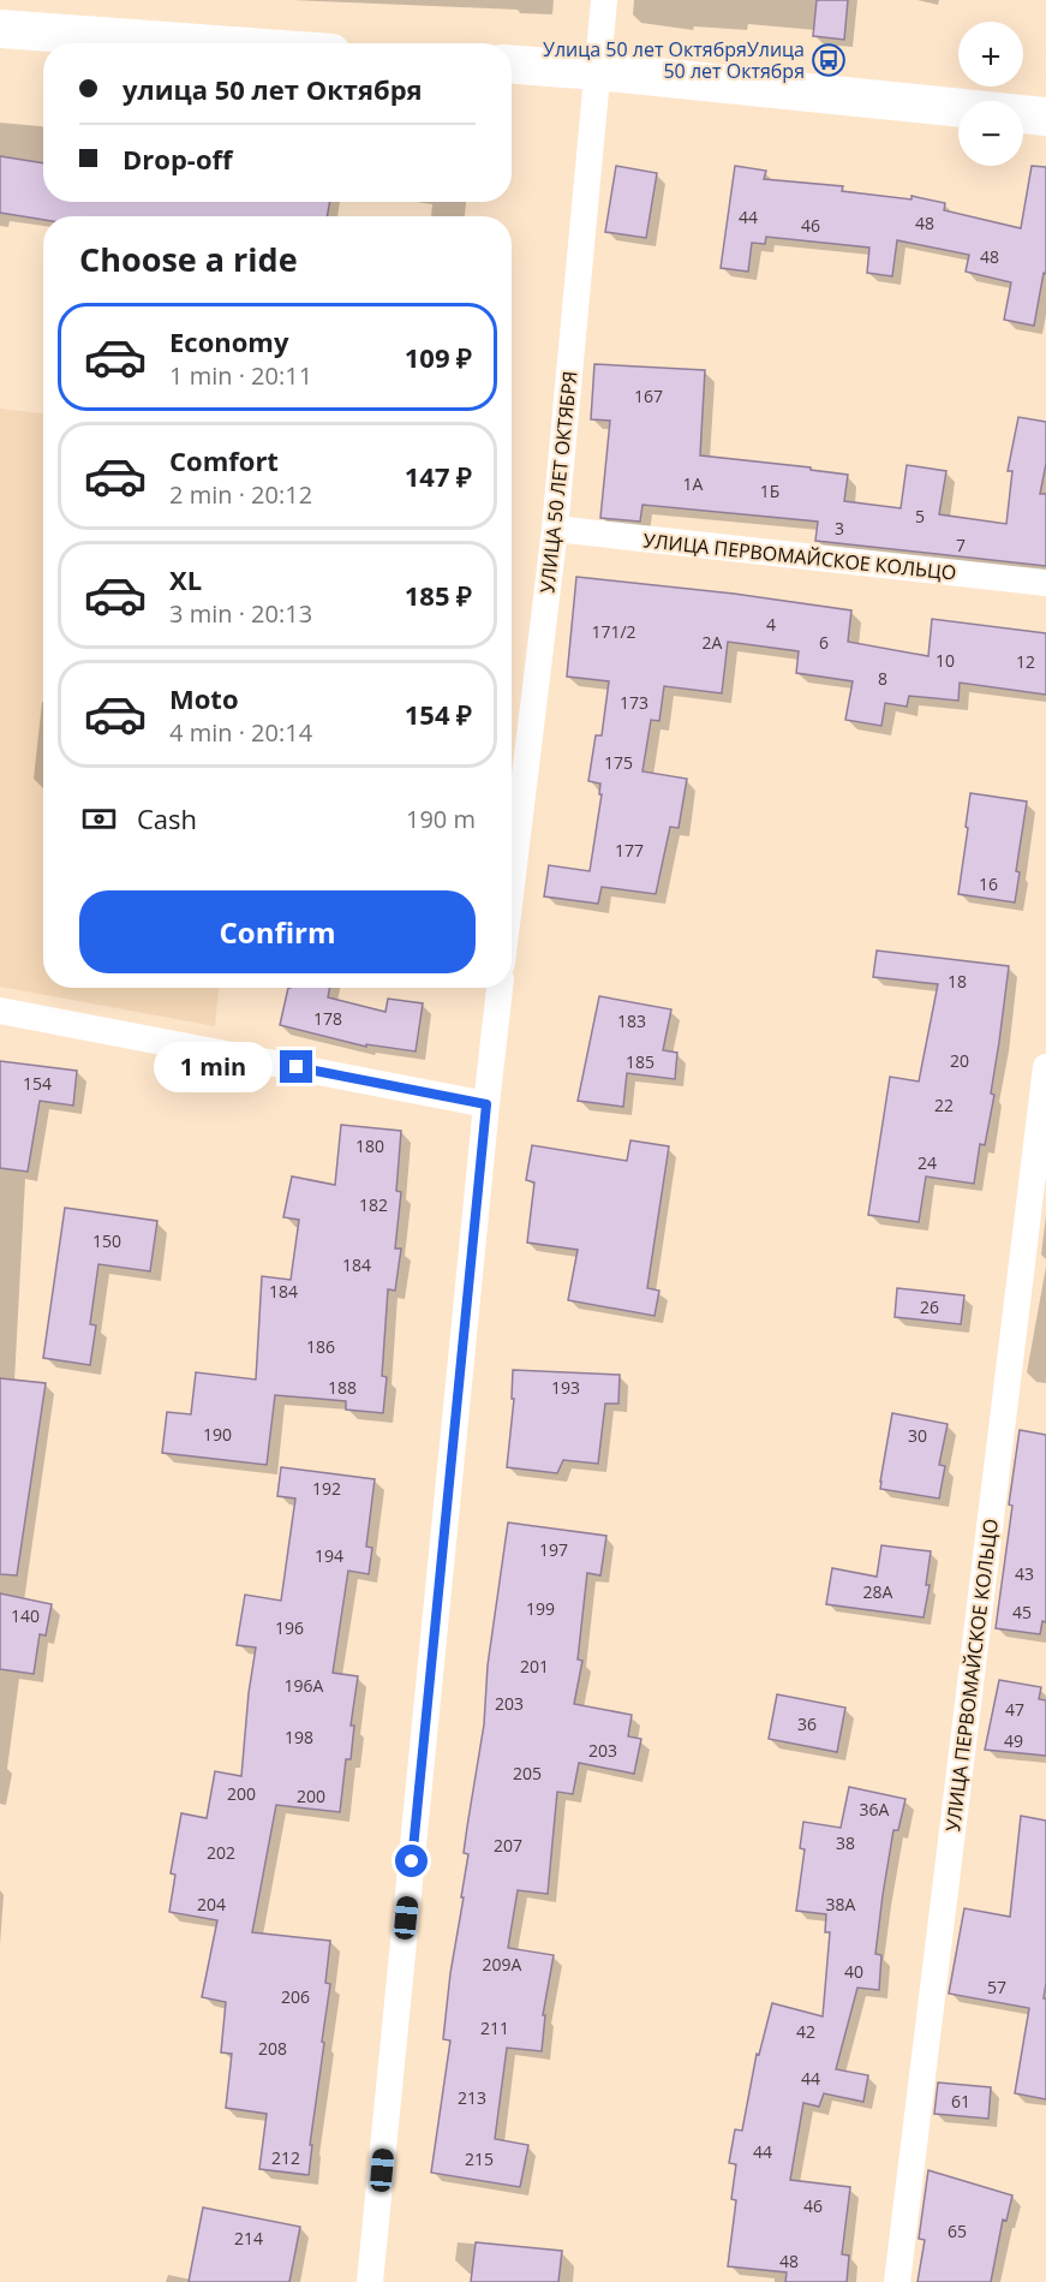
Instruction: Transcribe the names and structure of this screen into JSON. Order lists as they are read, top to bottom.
{
  "streets": {
    "street": ["УЛИЦА 50 ЛЕТ ОКТЯБРЯ", "УЛИЦА ПЕРВОМАЙСКОЕ КОЛЬЦО"]
  },
  "crossings": [
    ["УЛИЦА 50 ЛЕТ ОКТЯБРЯ", "УЛИЦА ПЕРВОМАЙСКОЕ КОЛЬЦО"]
  ],
  "places": {
    "bus stop": ["Улица 50 лет ОктябряУлица 50 лет Октября"]
  },
  "house_numbers": [
    "44",
    "48",
    "46",
    "48",
    "167",
    "1А",
    "1Б",
    "5",
    "3",
    "7",
    "4",
    "171/2",
    "2А",
    "6",
    "10",
    "12",
    "8",
    "173",
    "175",
    "177",
    "16",
    "18",
    "178",
    "183",
    "20",
    "185",
    "154",
    "22",
    "180",
    "24",
    "182",
    "150",
    "184",
    "184",
    "26",
    "186",
    "188",
    "193",
    "190",
    "30",
    "192",
    "197",
    "194",
    "43",
    "28А",
    "199",
    "45",
    "140",
    "196",
    "201",
    "196А",
    "203",
    "47",
    "36",
    "198",
    "49",
    "203",
    "205",
    "200",
    "200",
    "36А",
    "38",
    "207",
    "202",
    "204",
    "38А",
    "209А",
    "40",
    "57",
    "206",
    "211",
    "42",
    "208",
    "44",
    "213",
    "61",
    "44",
    "212",
    "215",
    "46",
    "65",
    "214",
    "48"
  ],
  "page": {
    "map_buttons": ["+", "−"],
    "banner": ["улица 50 лет Октября", "Drop-off"],
    "heading": "Choose a ride",
    "list": [
      {
        "name": "Economy",
        "note": "1 min · 20:11",
        "value": "109 ₽"
      },
      {
        "name": "Comfort",
        "note": "2 min · 20:12",
        "value": "147 ₽"
      },
      {
        "name": "XL",
        "note": "3 min · 20:13",
        "value": "185 ₽"
      },
      {
        "name": "Moto",
        "note": "4 min · 20:14",
        "value": "154 ₽"
      }
    ],
    "pay": ["Cash", "190 m"],
    "buttons": "Confirm",
    "bubble": "1 min"
  }
}
